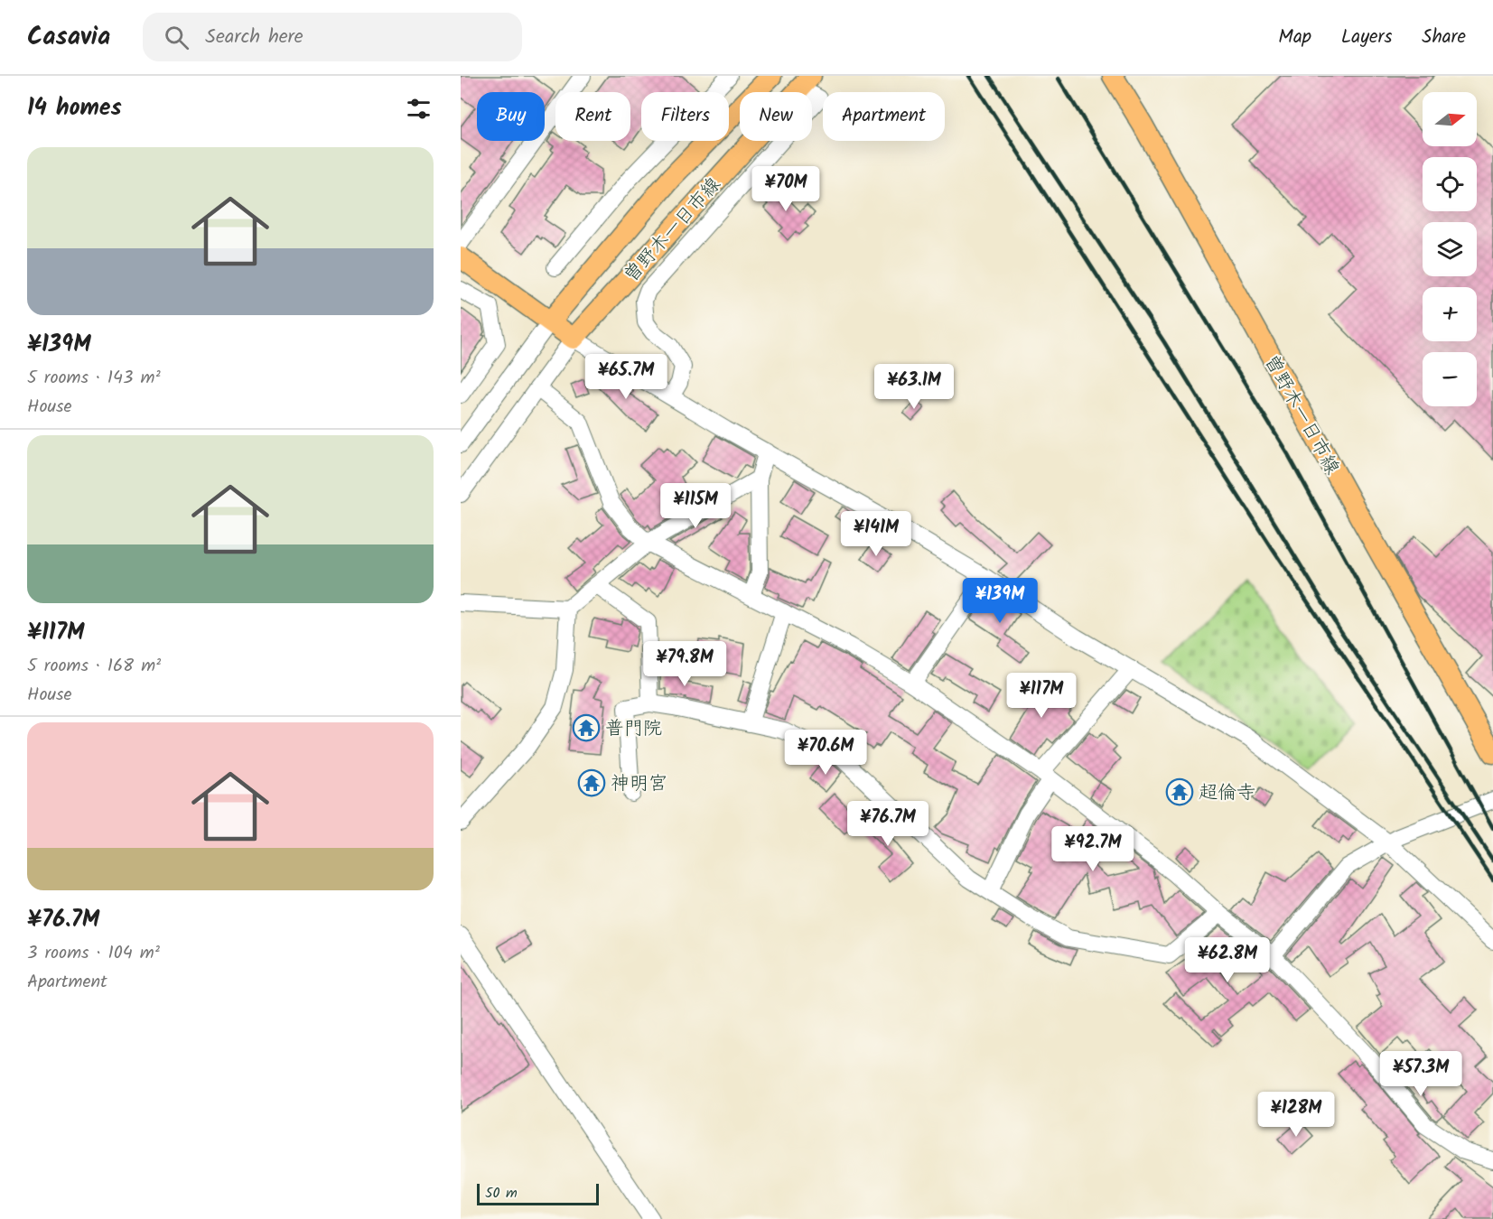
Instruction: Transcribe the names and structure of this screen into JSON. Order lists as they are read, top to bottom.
{
  "streets": {
    "main road": ["曽野木一日市線"]
  },
  "places": {
    "temple": ["普門院", "神明宮", "超倫寺"]
  },
  "scale_bar": "50 m",
  "north": "right",
  "page": {
    "header": "Casavia",
    "search": "Search here",
    "nav": ["Map", "Layers", "Share"],
    "heading": "14 homes",
    "map_buttons": ["+", "−"],
    "chip": [
      "Buy",
      "Rent",
      "Filters",
      "New",
      "Apartment"
    ],
    "list": [
      {
        "name": "¥139M",
        "note": "5 rooms · 143 m² · House"
      },
      {
        "name": "¥117M",
        "note": "5 rooms · 168 m² · House"
      },
      {
        "name": "¥76.7M",
        "note": "3 rooms · 104 m² · Apartment"
      }
    ],
    "price": [
      "¥70M",
      "¥65.7M",
      "¥63.1M",
      "¥115M",
      "¥141M",
      "¥139M",
      "¥79.8M",
      "¥117M",
      "¥70.6M",
      "¥76.7M",
      "¥92.7M",
      "¥62.8M",
      "¥57.3M",
      "¥128M"
    ],
    "scale": "50 m"
  }
}
